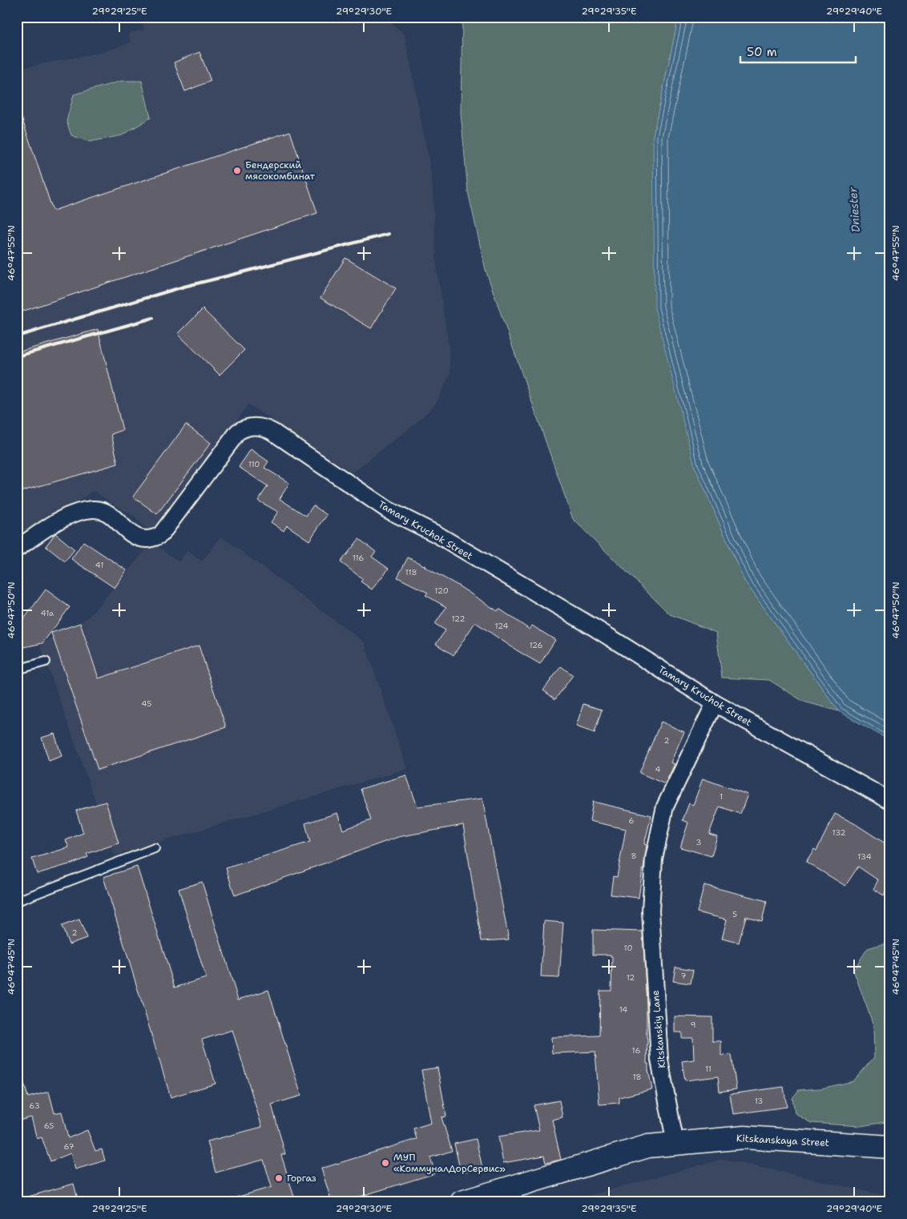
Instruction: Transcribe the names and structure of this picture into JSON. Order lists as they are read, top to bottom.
{
  "streets": {
    "main road": ["Kitskanskaya Street"],
    "street": ["Tamary Kruchok Street", "Kitskanskiy Lane"]
  },
  "crossings": [
    ["Tamary Kruchok Street", "Kitskanskiy Lane"],
    ["Kitskanskiy Lane", "Kitskanskaya Street"]
  ],
  "water": ["Dniester"],
  "places": ["Бендерский мясокомбинат", "МУП «КоммуналДорСервис»", "Горгаз"],
  "house_numbers": [
    "110",
    "116",
    "41",
    "118",
    "120",
    "41a",
    "122",
    "124",
    "126",
    "45",
    "2",
    "4",
    "1",
    "6",
    "132",
    "3",
    "8",
    "134",
    "5",
    "2",
    "10",
    "7",
    "12",
    "14",
    "9",
    "16",
    "11",
    "18",
    "13",
    "63",
    "65",
    "67"
  ],
  "scale_bar": "50 m",
  "coordinates": [
    "29°29'25\"E",
    "29°29'30\"E",
    "29°29'35\"E",
    "29°29'40\"E",
    "46°47'55\"N",
    "46°47'50\"N",
    "46°47'45\"N"
  ]
}
